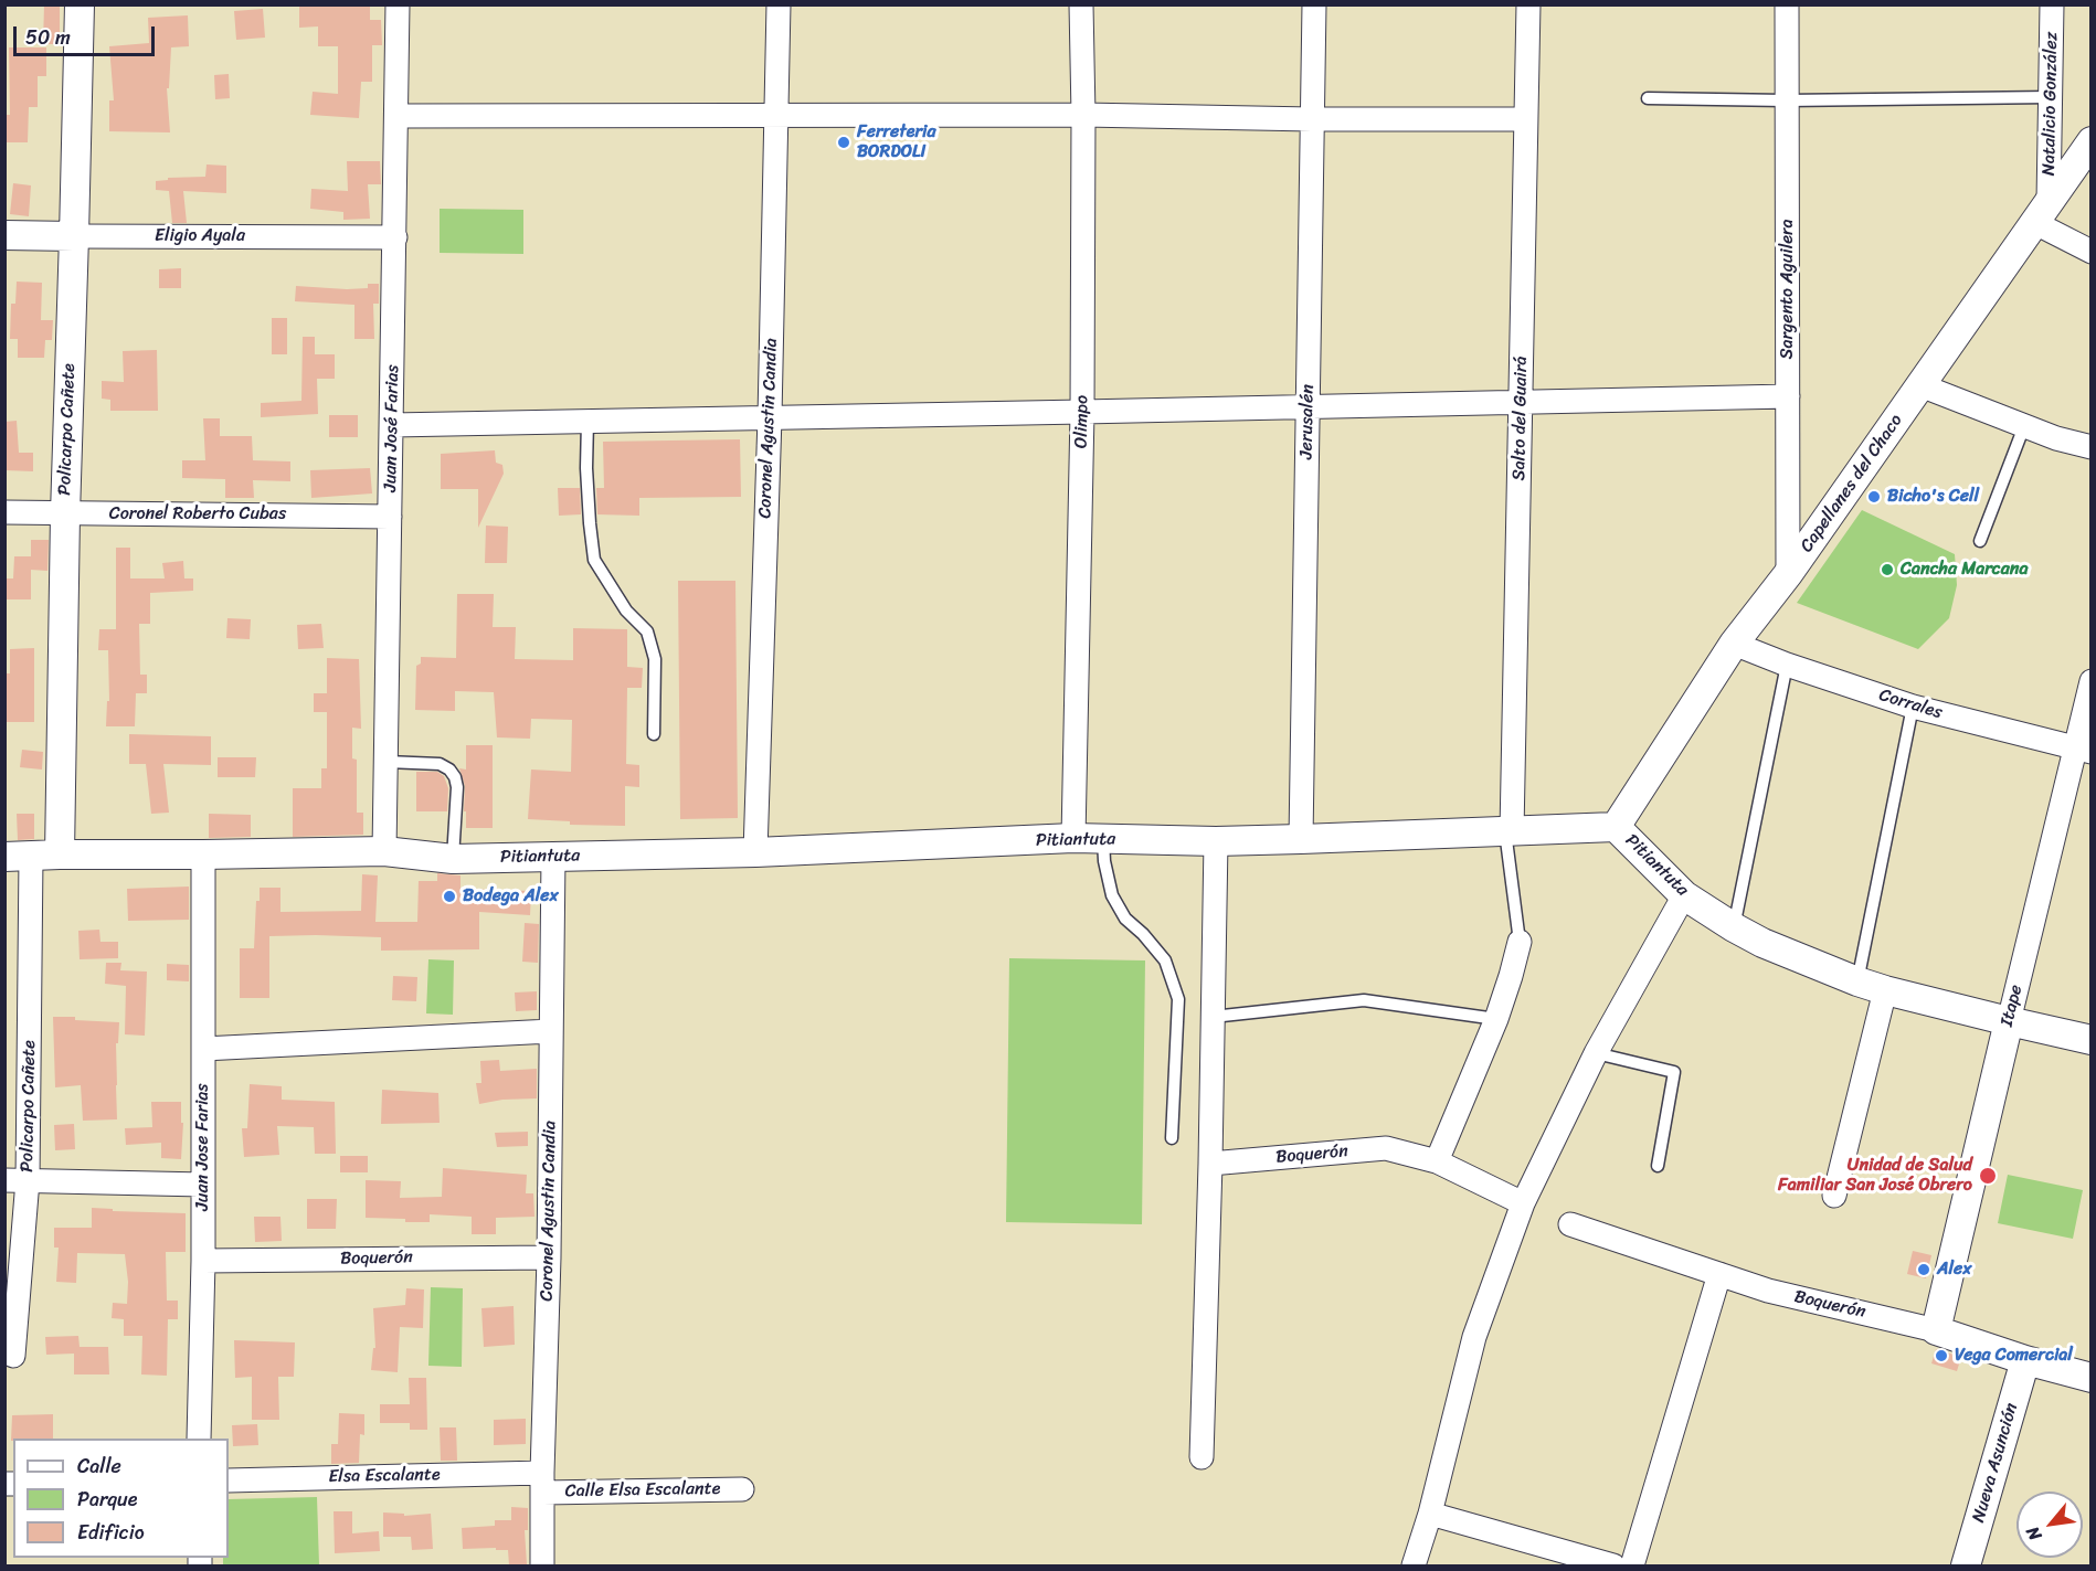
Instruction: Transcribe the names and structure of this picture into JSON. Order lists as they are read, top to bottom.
{
  "streets": {
    "street": [
      "Natalicio González",
      "Eligio Ayala",
      "Sargento Aguilera",
      "Salto del Guairá",
      "Olimpo",
      "Jerusalén",
      "Juan José Farias",
      "Coronel Agustin Candia",
      "Policarpo Cañete",
      "Capellanes del Chaco",
      "Coronel Roberto Cubas",
      "Corrales",
      "Pitiantuta",
      "Itape",
      "Juan Jose Farias",
      "Boquerón",
      "Nueva Asunción",
      "Elsa Escalante",
      "Calle Elsa Escalante"
    ]
  },
  "crossings": [
    ["Natalicio González", "Capellanes del Chaco"],
    ["Eligio Ayala", "Juan José Farias"],
    ["Eligio Ayala", "Policarpo Cañete"],
    ["Sargento Aguilera", "Capellanes del Chaco"],
    ["Salto del Guairá", "Pitiantuta"],
    ["Olimpo", "Pitiantuta"],
    ["Jerusalén", "Pitiantuta"],
    ["Juan José Farias", "Coronel Roberto Cubas"],
    ["Juan José Farias", "Pitiantuta"],
    ["Coronel Agustin Candia", "Pitiantuta"],
    ["Coronel Agustin Candia", "Boquerón"],
    ["Coronel Agustin Candia", "Elsa Escalante"],
    ["Coronel Agustin Candia", "Calle Elsa Escalante"],
    ["Policarpo Cañete", "Coronel Roberto Cubas"],
    ["Policarpo Cañete", "Pitiantuta"],
    ["Capellanes del Chaco", "Corrales"],
    ["Capellanes del Chaco", "Pitiantuta"],
    ["Corrales", "Itape"],
    ["Pitiantuta", "Itape"],
    ["Pitiantuta", "Juan Jose Farias"],
    ["Itape", "Boquerón"],
    ["Juan Jose Farias", "Boquerón"],
    ["Boquerón", "Nueva Asunción"],
    ["Elsa Escalante", "Calle Elsa Escalante"]
  ],
  "places": [
    "Ferreteria BORDOLI",
    "Bicho's Cell",
    "Cancha Marcana",
    "Bodega Alex",
    "Unidad de Salud Familiar San José Obrero",
    "Alex",
    "Vega Comercial"
  ],
  "legend": ["Calle", "Parque", "Edificio"],
  "scale_bar": "50 m",
  "north": "bottom left"
}
